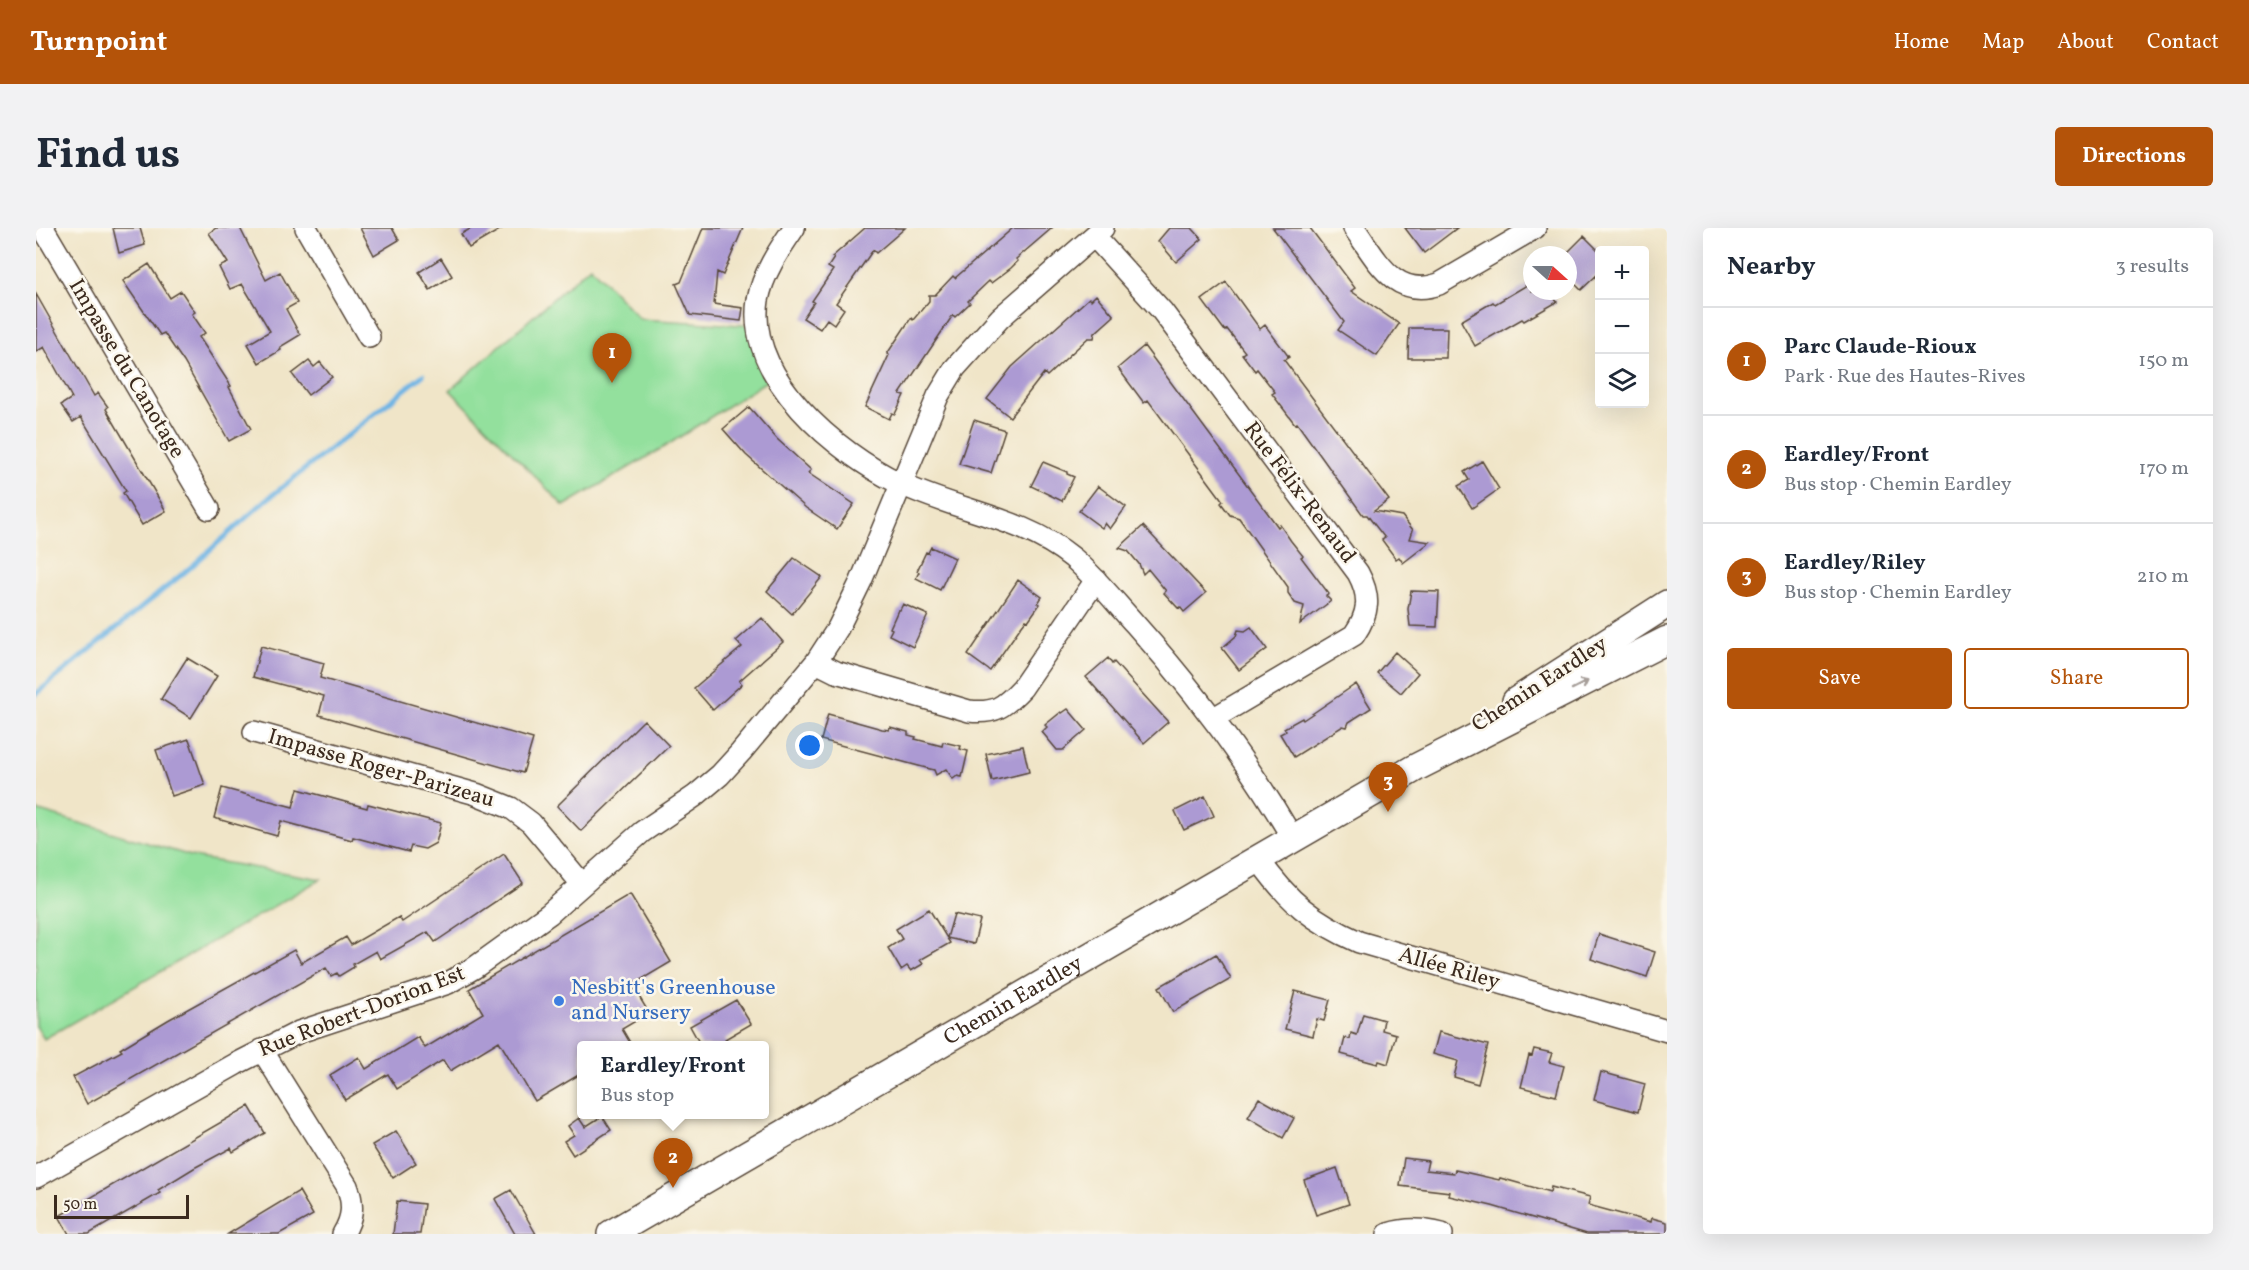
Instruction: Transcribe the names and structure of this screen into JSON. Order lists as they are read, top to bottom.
{
  "streets": {
    "main road": ["Chemin Eardley"],
    "street": [
      "Impasse du Canotage",
      "Rue Félix-Renaud",
      "Impasse Roger-Parizeau",
      "Allée Riley",
      "Rue Robert-Dorion Est"
    ]
  },
  "crossings": [
    ["Rue Félix-Renaud", "Rue Robert-Dorion Est"],
    ["Chemin Eardley", "Allée Riley"],
    ["Impasse Roger-Parizeau", "Rue Robert-Dorion Est"]
  ],
  "places": ["Nesbitt's Greenhouse and Nursery"],
  "scale_bar": "50 m",
  "north": "right",
  "page": {
    "header": "Turnpoint",
    "nav": [
      "Home",
      "Map",
      "About",
      "Contact"
    ],
    "title": "Find us",
    "buttons": [
      "Directions",
      ["Save", "Share"]
    ],
    "heading": ["Nearby", "3 results"],
    "map_buttons": ["+", "−"],
    "list": [
      {
        "mark": "1",
        "name": "Parc Claude-Rioux",
        "note": "Park · Rue des Hautes-Rives",
        "value": "150 m"
      },
      {
        "mark": "2",
        "name": "Eardley/Front",
        "note": "Bus stop · Chemin Eardley",
        "value": "170 m"
      },
      {
        "mark": "3",
        "name": "Eardley/Riley",
        "note": "Bus stop · Chemin Eardley",
        "value": "210 m"
      }
    ],
    "pins": ["1", "3", "2"],
    "popup": ["Eardley/Front", "Bus stop"],
    "scale": "50 m"
  }
}
